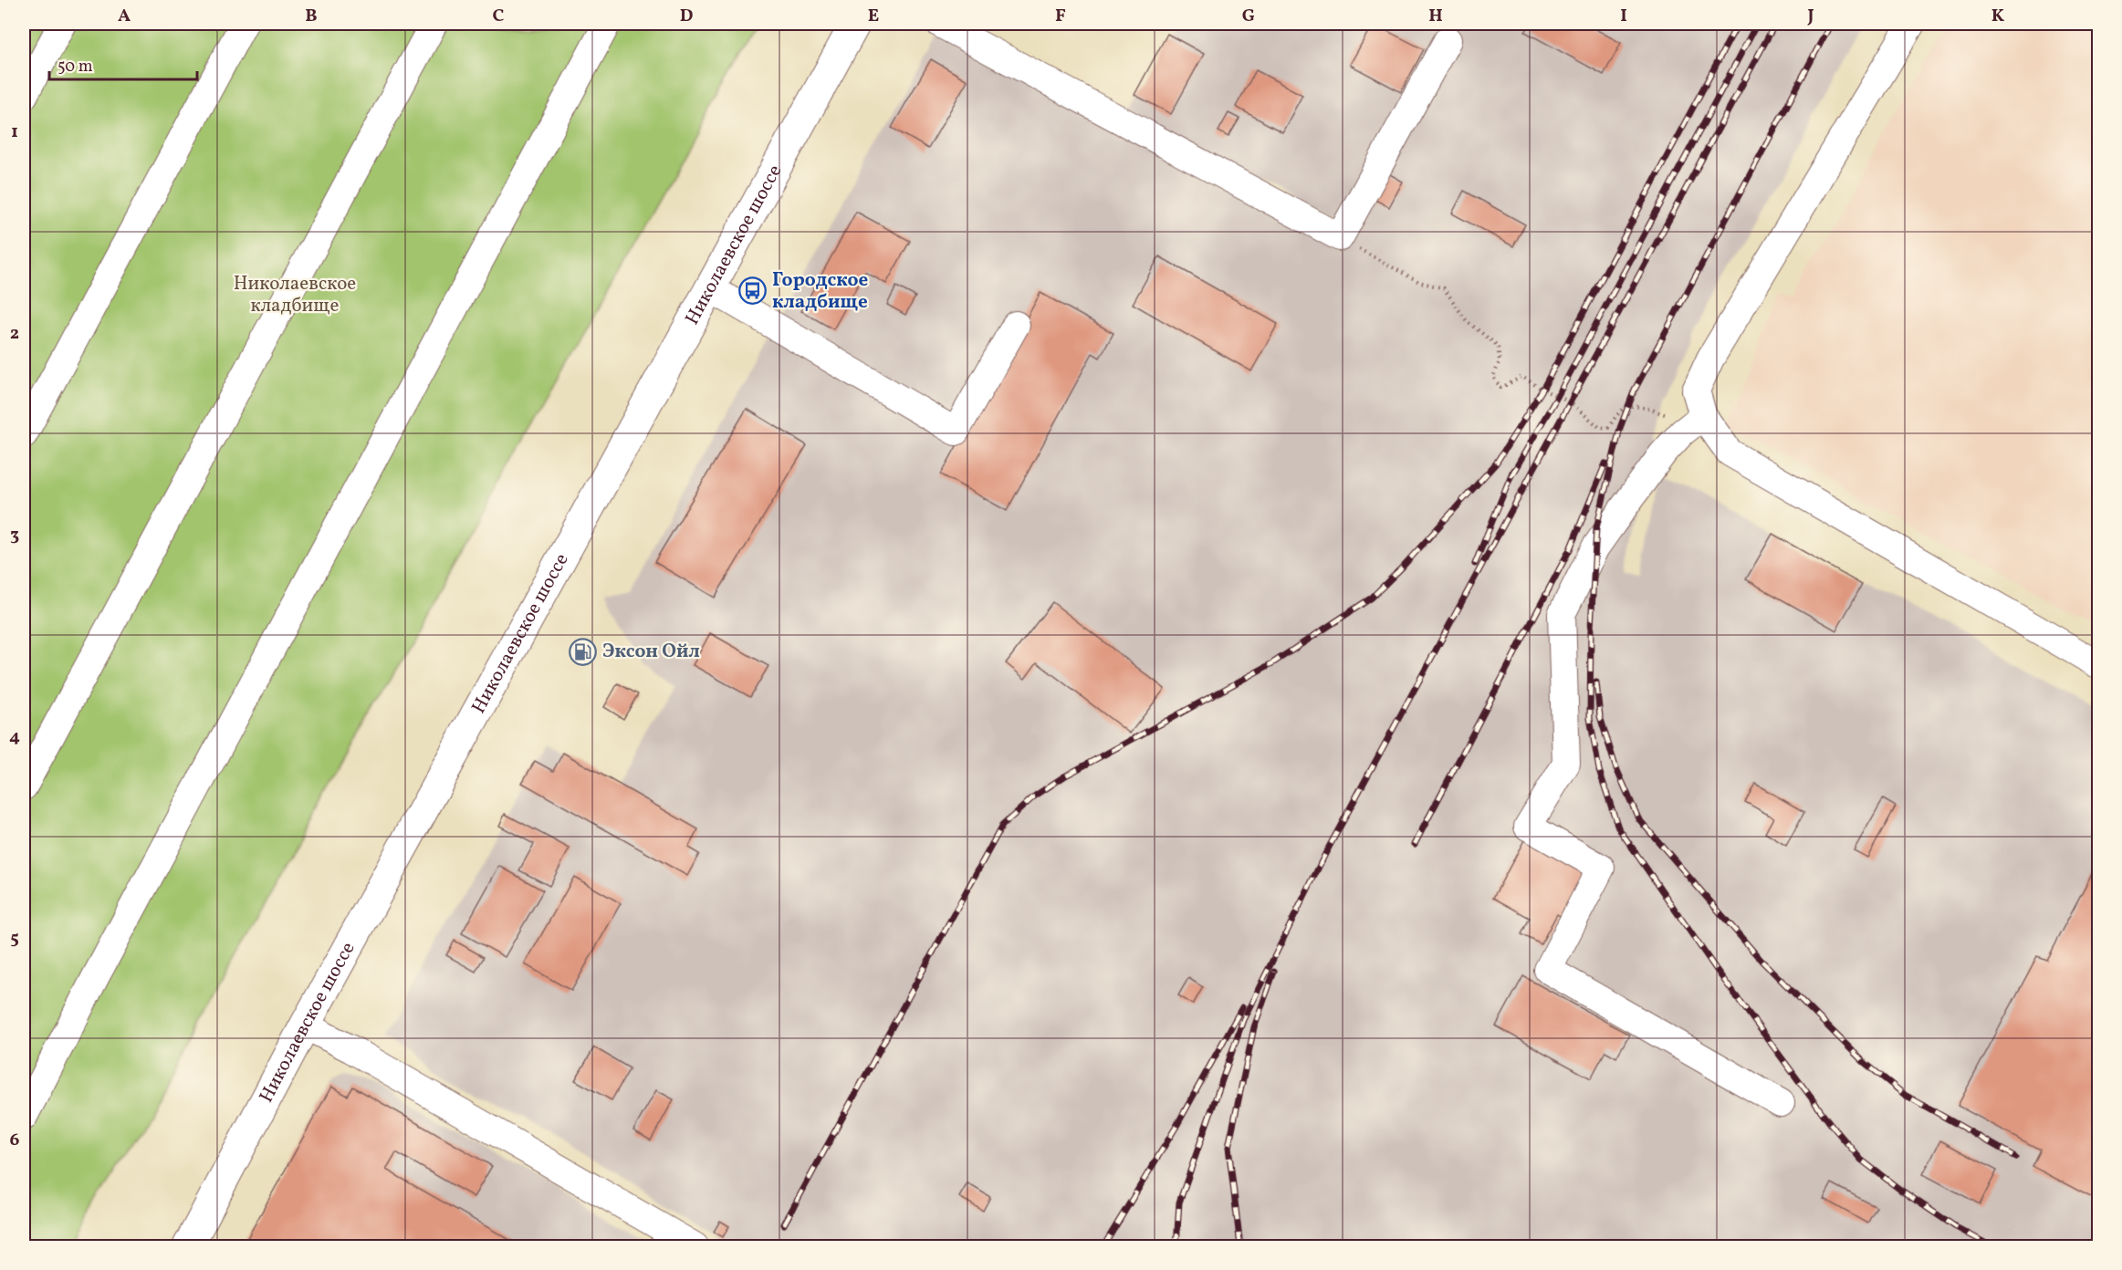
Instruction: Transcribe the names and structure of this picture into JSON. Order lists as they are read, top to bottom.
{
  "streets": {
    "main road": ["Николаевское шоссе"]
  },
  "parks": ["Николаевское кладбище"],
  "places": {
    "bus stop": ["Городское кладбище"],
    "fuel station": ["Эксон Ойл"]
  },
  "scale_bar": "50 m",
  "grid": {
    "columns": [
      "A",
      "B",
      "C",
      "D",
      "E",
      "F",
      "G",
      "H",
      "I",
      "J",
      "K"
    ],
    "rows": [
      "1",
      "2",
      "3",
      "4",
      "5",
      "6"
    ]
  }
}
